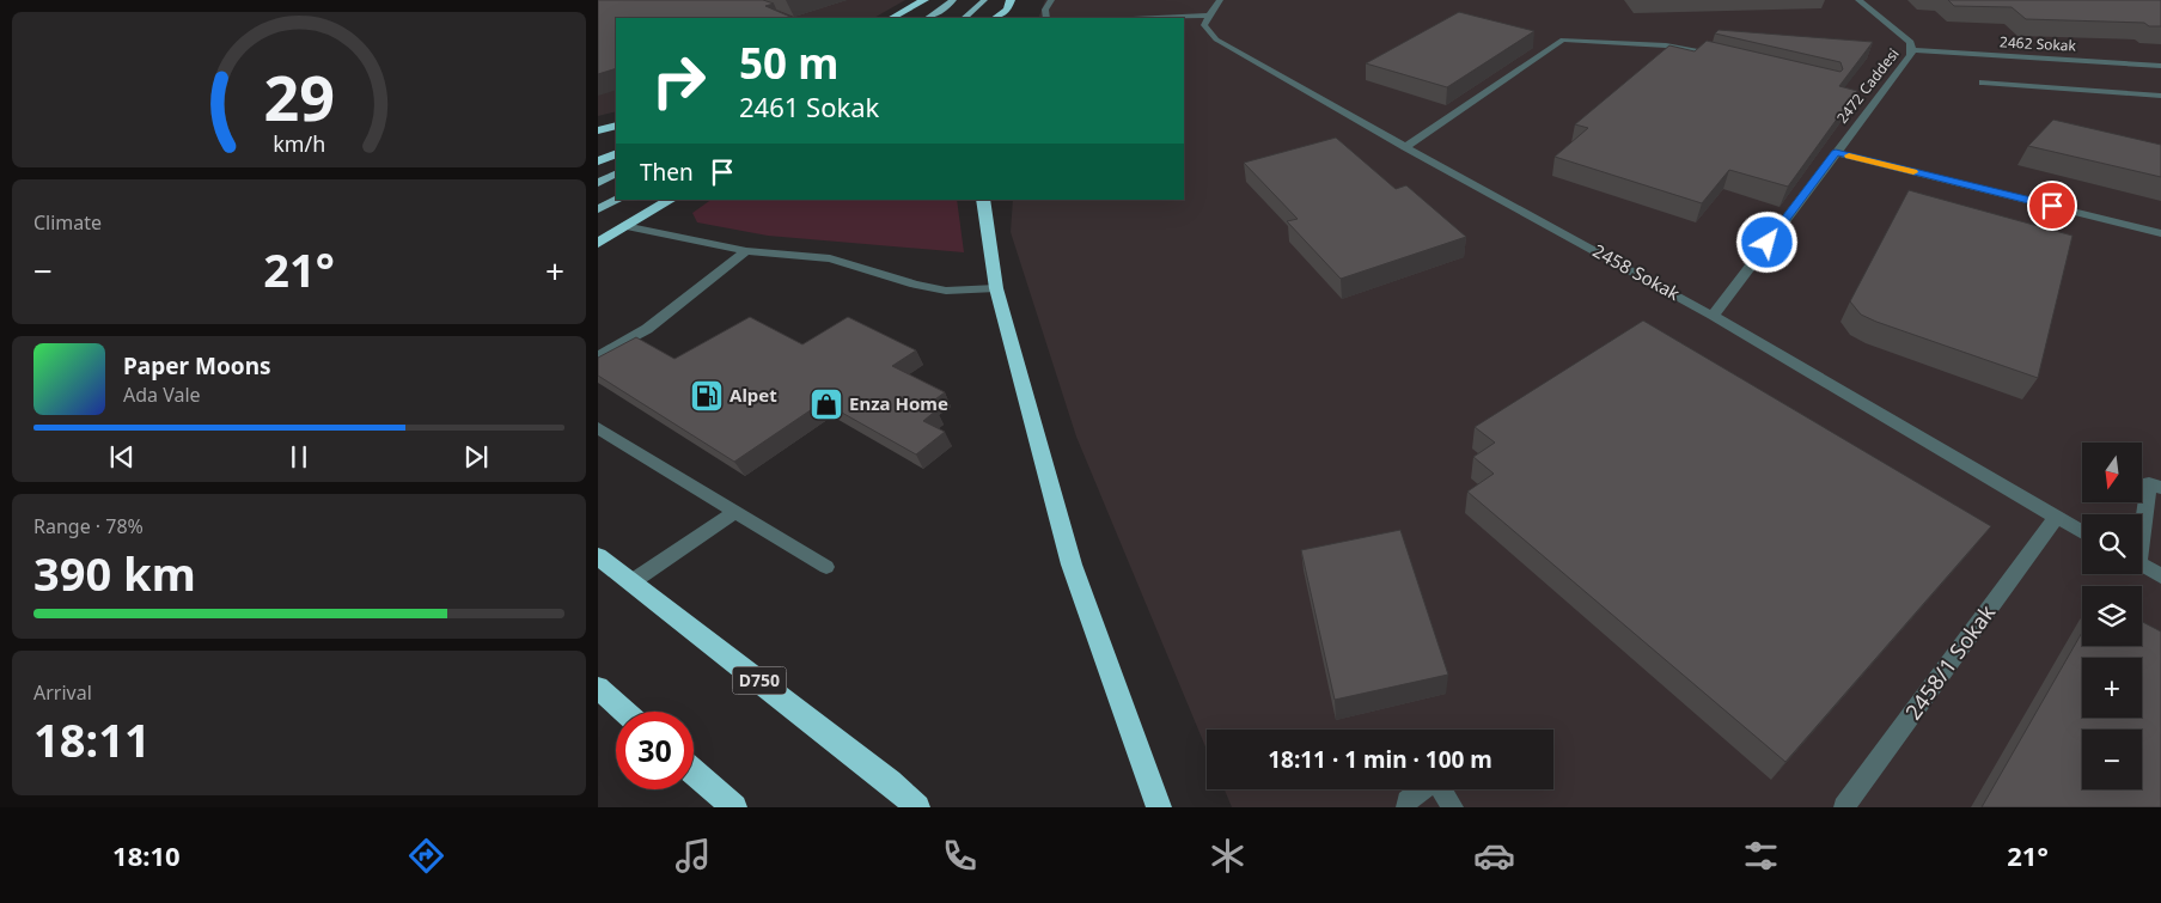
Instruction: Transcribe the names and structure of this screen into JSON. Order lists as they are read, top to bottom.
{
  "streets": {
    "highway": ["D750"],
    "street": [
      "2462 Sokak",
      "2472 Caddesi",
      "2458 Sokak",
      "2458/1 Sokak"
    ]
  },
  "crossings": [
    ["2462 Sokak", "2472 Caddesi"],
    ["2472 Caddesi", "2458 Sokak"],
    ["2458 Sokak", "2458/1 Sokak"]
  ],
  "places": {
    "fuel station": ["Alpet"],
    "shop": ["Enza Home"]
  },
  "north": "bottom",
  "page": {
    "turn": ["50 m", "2461 Sokak"],
    "then": "Then",
    "tile": [
      "Climate",
      ["Range · 78%", "390 km"],
      ["Arrival", "18:11"]
    ],
    "heat": ["−", "21°", "+"],
    "song": ["Paper Moons", "Ada Vale"],
    "map_buttons": ["+", "−"],
    "limit": "30",
    "trip": "18:11 · 1 min · 100 m",
    "tabs": ["18:10", "21°"],
    "gauge": ["29", "km/h"]
  }
}
